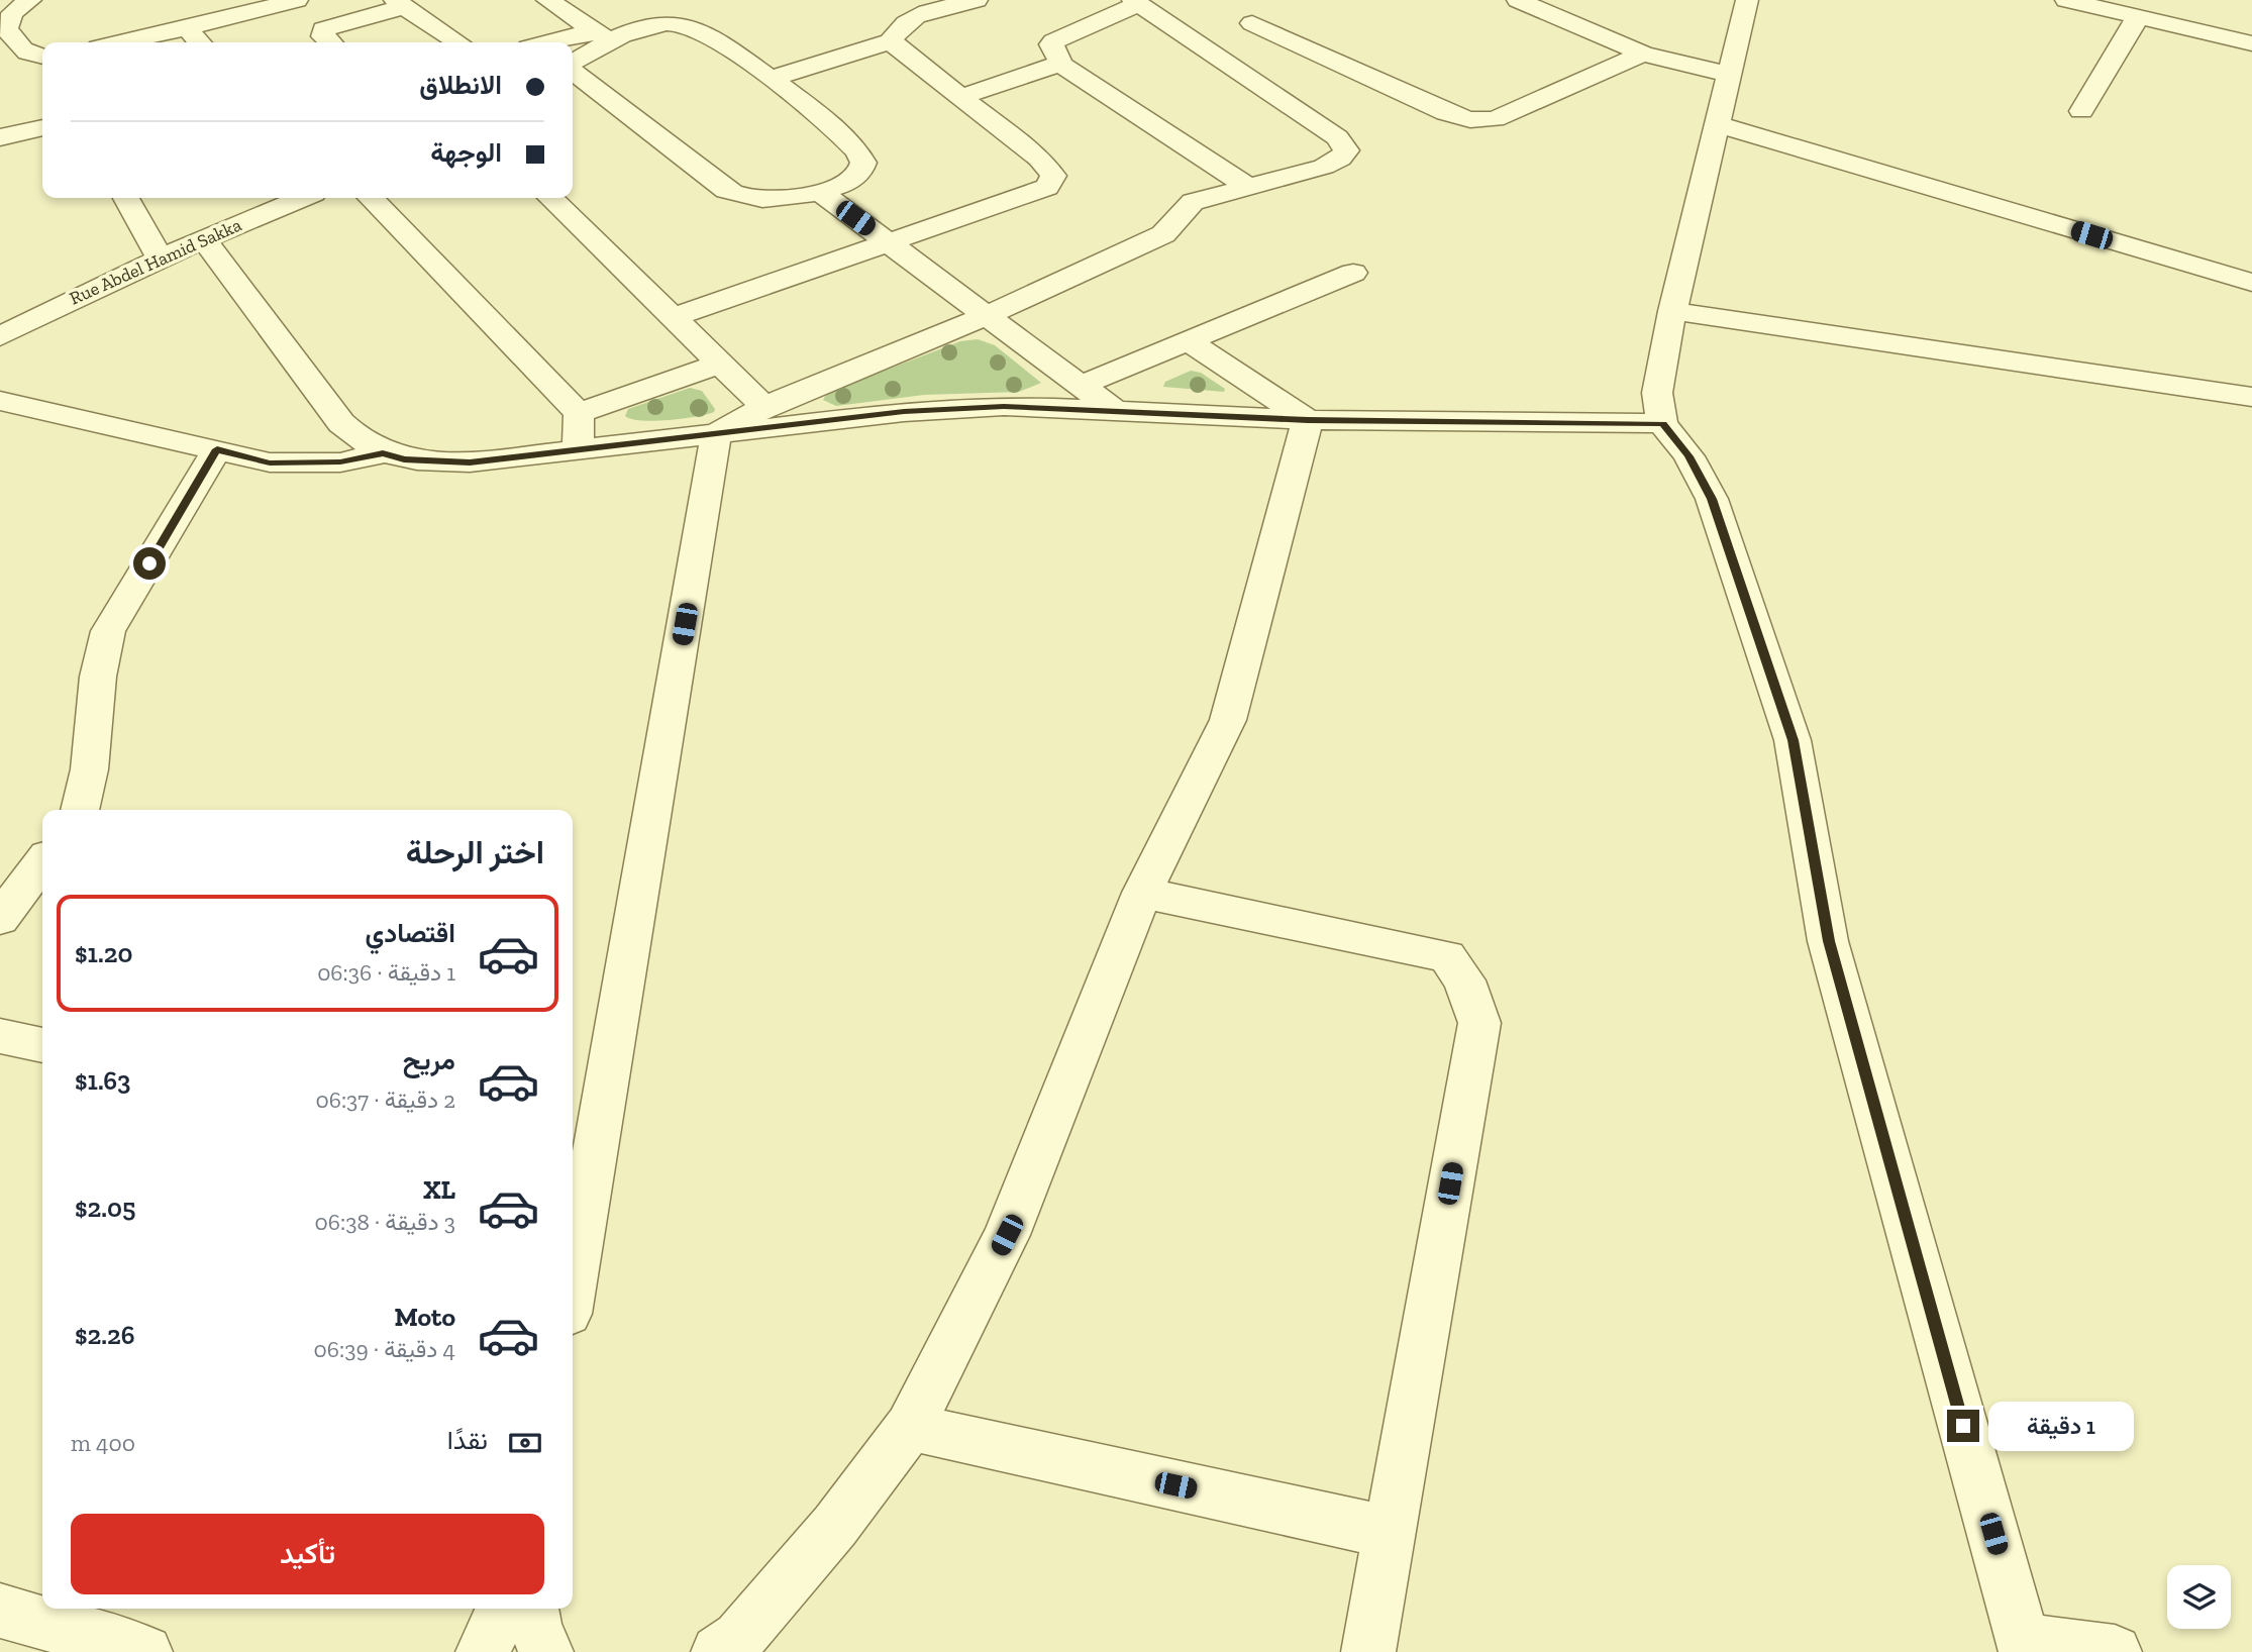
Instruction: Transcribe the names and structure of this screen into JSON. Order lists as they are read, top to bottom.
{
  "streets": {
    "street": ["Rue Abdel Hamid Sakka"]
  },
  "page": {
    "banner": ["الانطلاق", "الوجهة"],
    "heading": "اختر الرحلة",
    "list": [
      {
        "name": "اقتصادي",
        "note": "1 دقيقة · 06:36",
        "value": "$1.20"
      },
      {
        "name": "مريح",
        "note": "2 دقيقة · 06:37",
        "value": "$1.63"
      },
      {
        "name": "XL",
        "note": "3 دقيقة · 06:38",
        "value": "$2.05"
      },
      {
        "name": "Moto",
        "note": "4 دقيقة · 06:39",
        "value": "$2.26"
      }
    ],
    "bubble": "1 دقيقة",
    "pay": ["نقدًا", "400 m"],
    "buttons": "تأكيد"
  }
}
